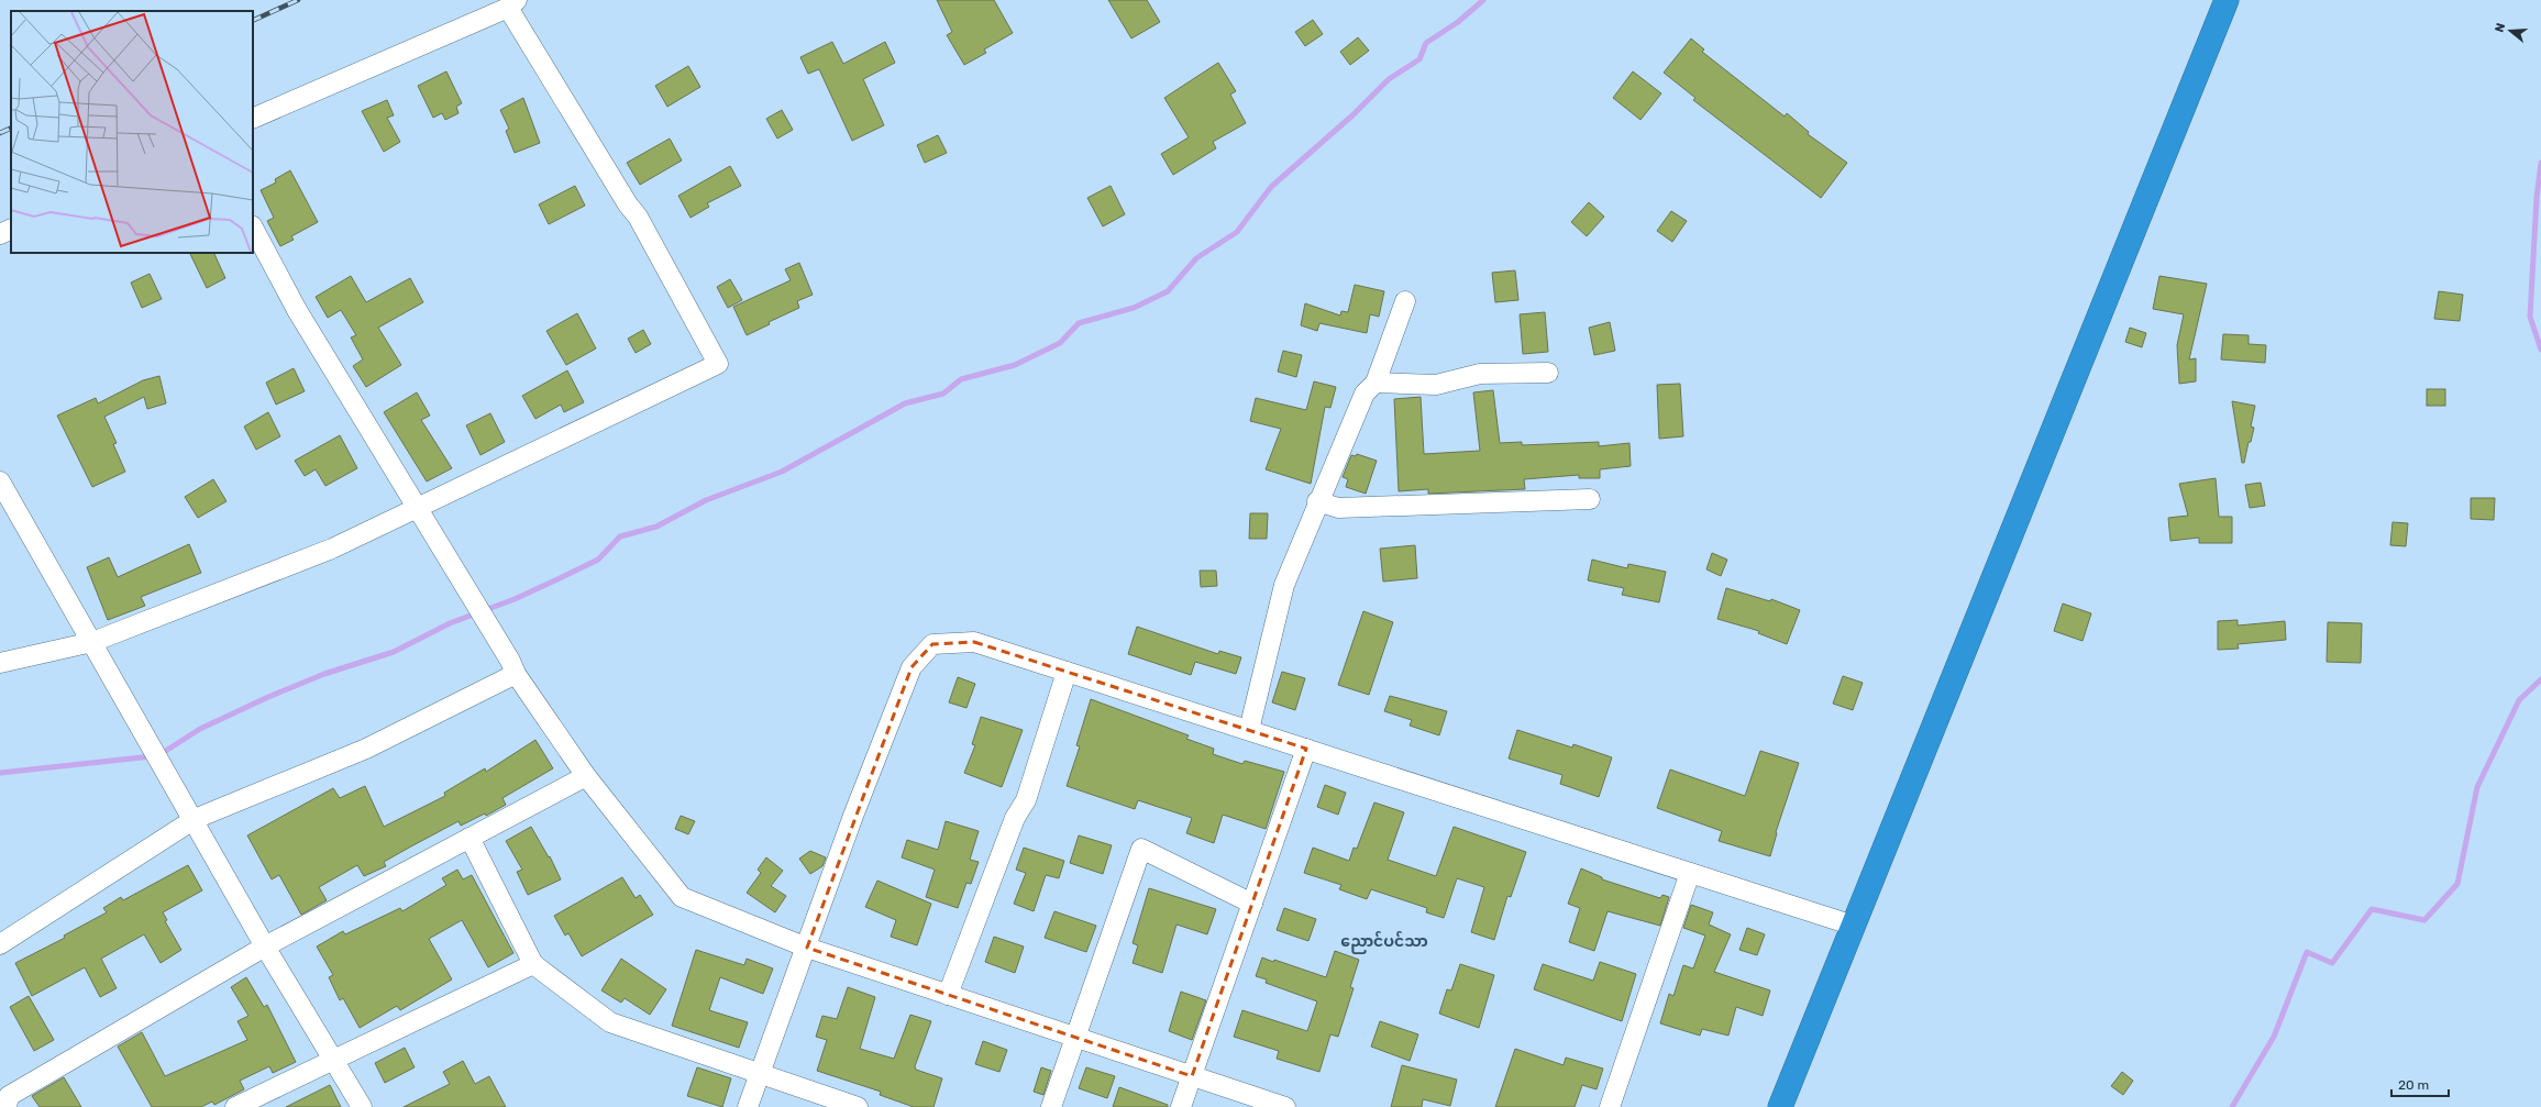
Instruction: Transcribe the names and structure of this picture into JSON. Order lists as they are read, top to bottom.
{
  "districts": ["ညောင်ပင်သာ"],
  "scale_bar": "20 m",
  "north": "left"
}
